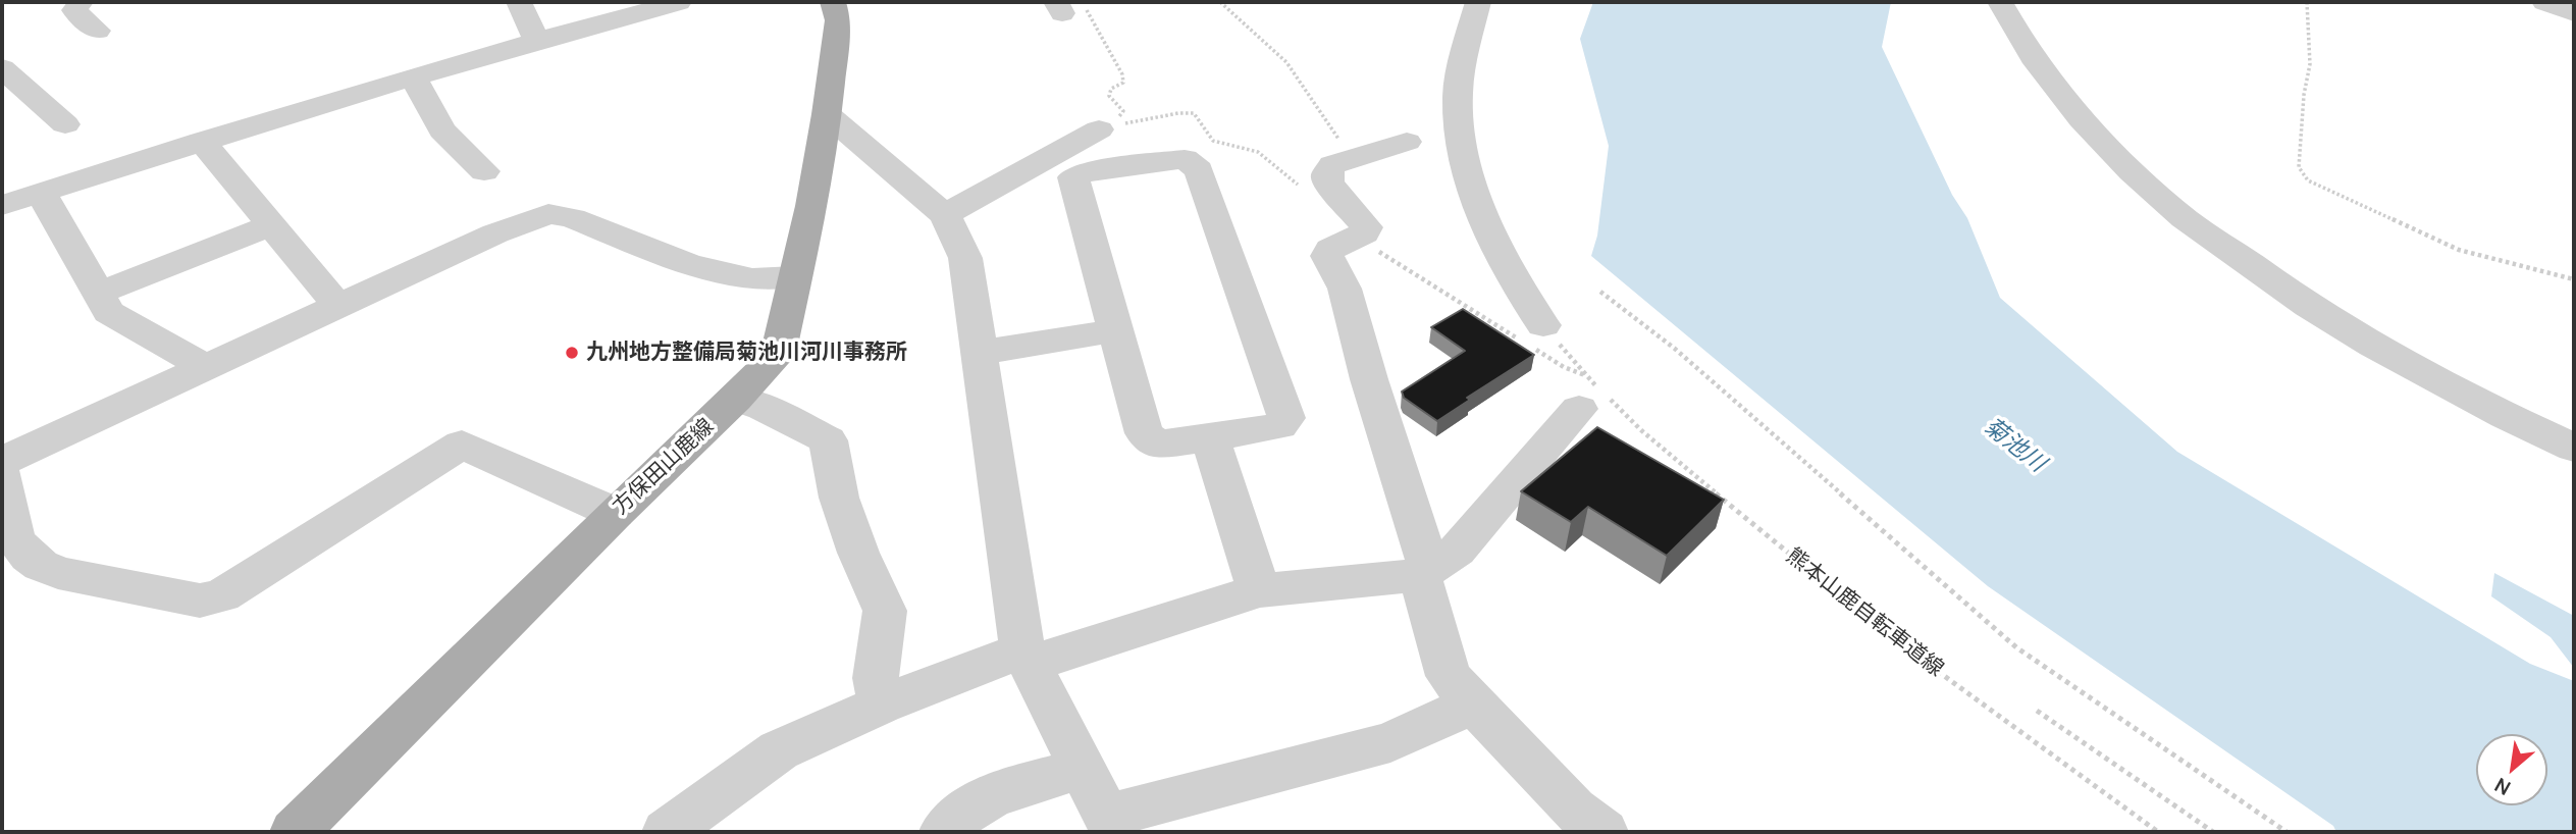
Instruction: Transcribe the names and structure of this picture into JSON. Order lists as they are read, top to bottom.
{
  "streets": {
    "main road": ["方保田山鹿線"],
    "path": ["熊本山鹿自転車道線"]
  },
  "water": ["菊池川"],
  "places": ["九州地方整備局菊池川河川事務所"],
  "north": "bottom left"
}
